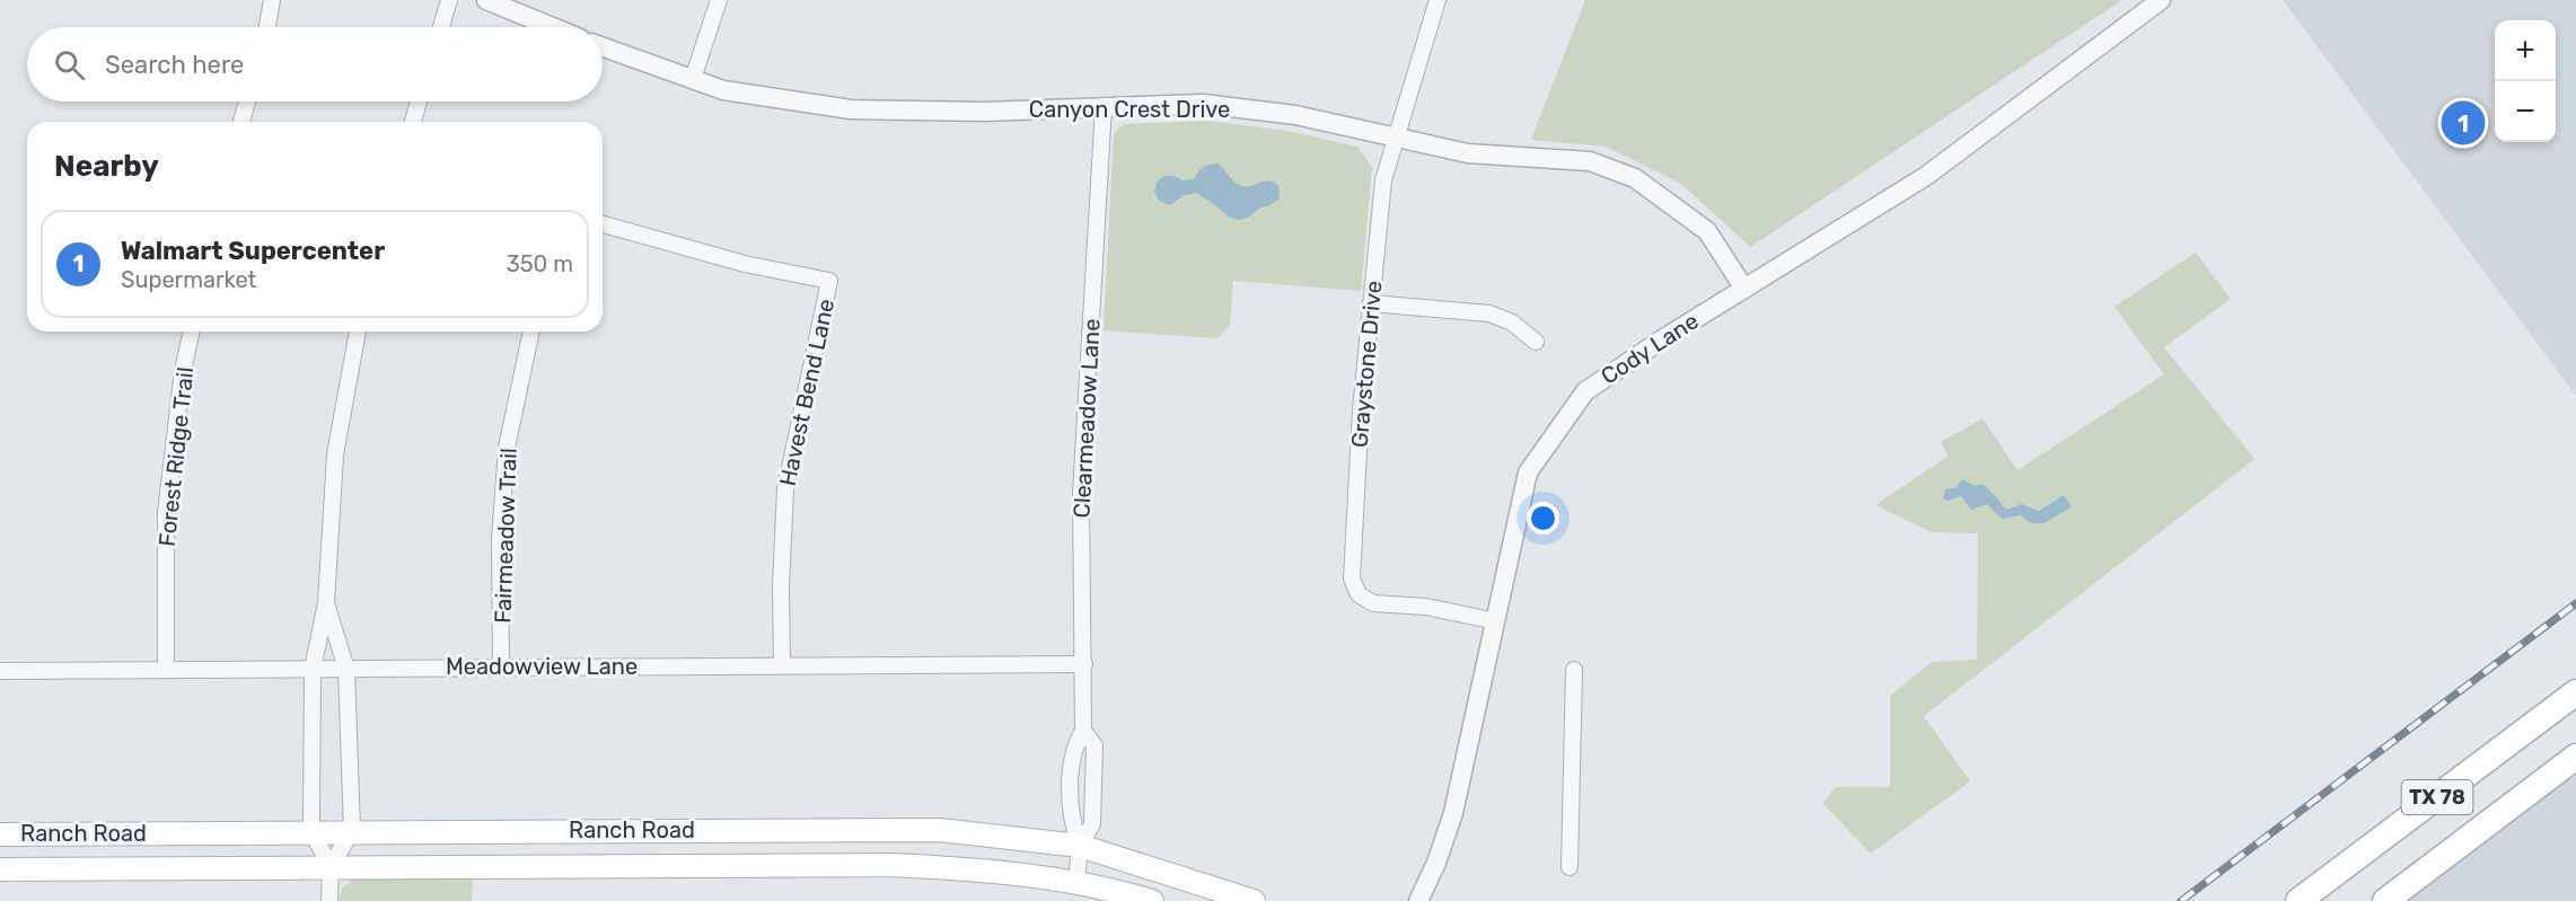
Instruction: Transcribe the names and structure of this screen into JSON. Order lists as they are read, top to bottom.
{
  "streets": {
    "main road": ["TX 78", "Ranch Road"],
    "street": [
      "Canyon Crest Drive",
      "Cody Lane",
      "Graystone Drive",
      "Havest Bend Lane",
      "Clearmeadow Lane",
      "Forest Ridge Trail",
      "Fairmeadow Trail",
      "Meadowview Lane"
    ]
  },
  "crossings": [
    ["Canyon Crest Drive", "Cody Lane"],
    ["Canyon Crest Drive", "Graystone Drive"],
    ["Canyon Crest Drive", "Clearmeadow Lane"],
    ["Cody Lane", "Graystone Drive"],
    ["Havest Bend Lane", "Meadowview Lane"],
    ["Clearmeadow Lane", "Meadowview Lane"],
    ["Clearmeadow Lane", "Ranch Road"],
    ["Forest Ridge Trail", "Meadowview Lane"],
    ["Fairmeadow Trail", "Meadowview Lane"]
  ],
  "page": {
    "map_buttons": ["+", "−"],
    "search": "Search here",
    "pins": "1",
    "heading": "Nearby",
    "list": [
      {
        "mark": "1",
        "name": "Walmart Supercenter",
        "note": "Supermarket",
        "value": "350 m"
      }
    ]
  }
}
